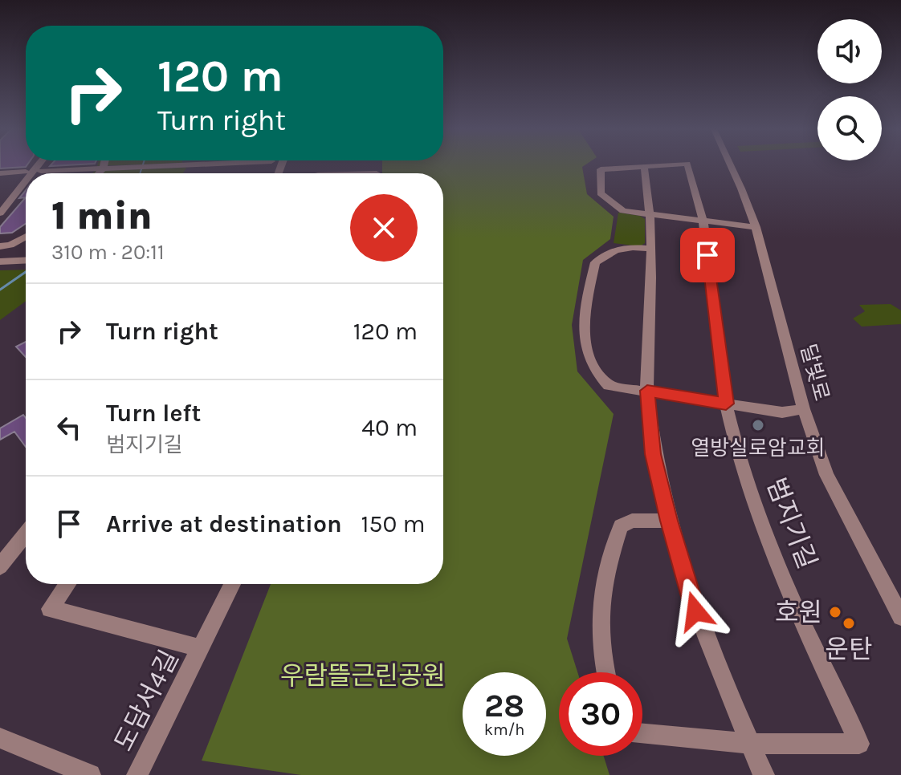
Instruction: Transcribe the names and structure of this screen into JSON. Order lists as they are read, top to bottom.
{
  "streets": {
    "street": ["달빛로", "범지기길", "도담서4길"]
  },
  "parks": ["우람뜰근린공원"],
  "places": ["열방실로암교회", "호원", "운탄"],
  "page": {
    "turn": ["120 m", "Turn right"],
    "heading": ["1 min", "310 m · 20:11"],
    "list": [
      {
        "name": "Turn right",
        "value": "120 m"
      },
      {
        "name": "Turn left",
        "note": "범지기길",
        "value": "40 m"
      },
      {
        "name": "Arrive at destination",
        "value": "150 m"
      }
    ],
    "speed": "28 km/h",
    "limit": "30"
  }
}
